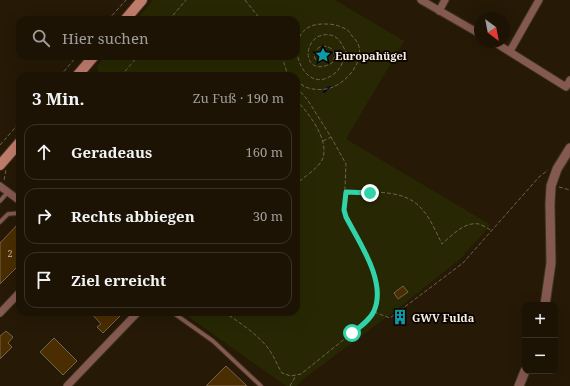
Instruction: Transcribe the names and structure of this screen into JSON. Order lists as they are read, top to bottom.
{
  "places": {
    "place": ["Europahügel"],
    "building": ["GWV Fulda"]
  },
  "house_numbers": ["2"],
  "north": "bottom right",
  "page": {
    "search": "Hier suchen",
    "heading": ["3 Min.", "Zu Fuß · 190 m"],
    "list": [
      ["Geradeaus", "160 m"],
      ["Rechts abbiegen", "30 m"],
      "Ziel erreicht"
    ],
    "map_buttons": ["+", "−"]
  }
}
